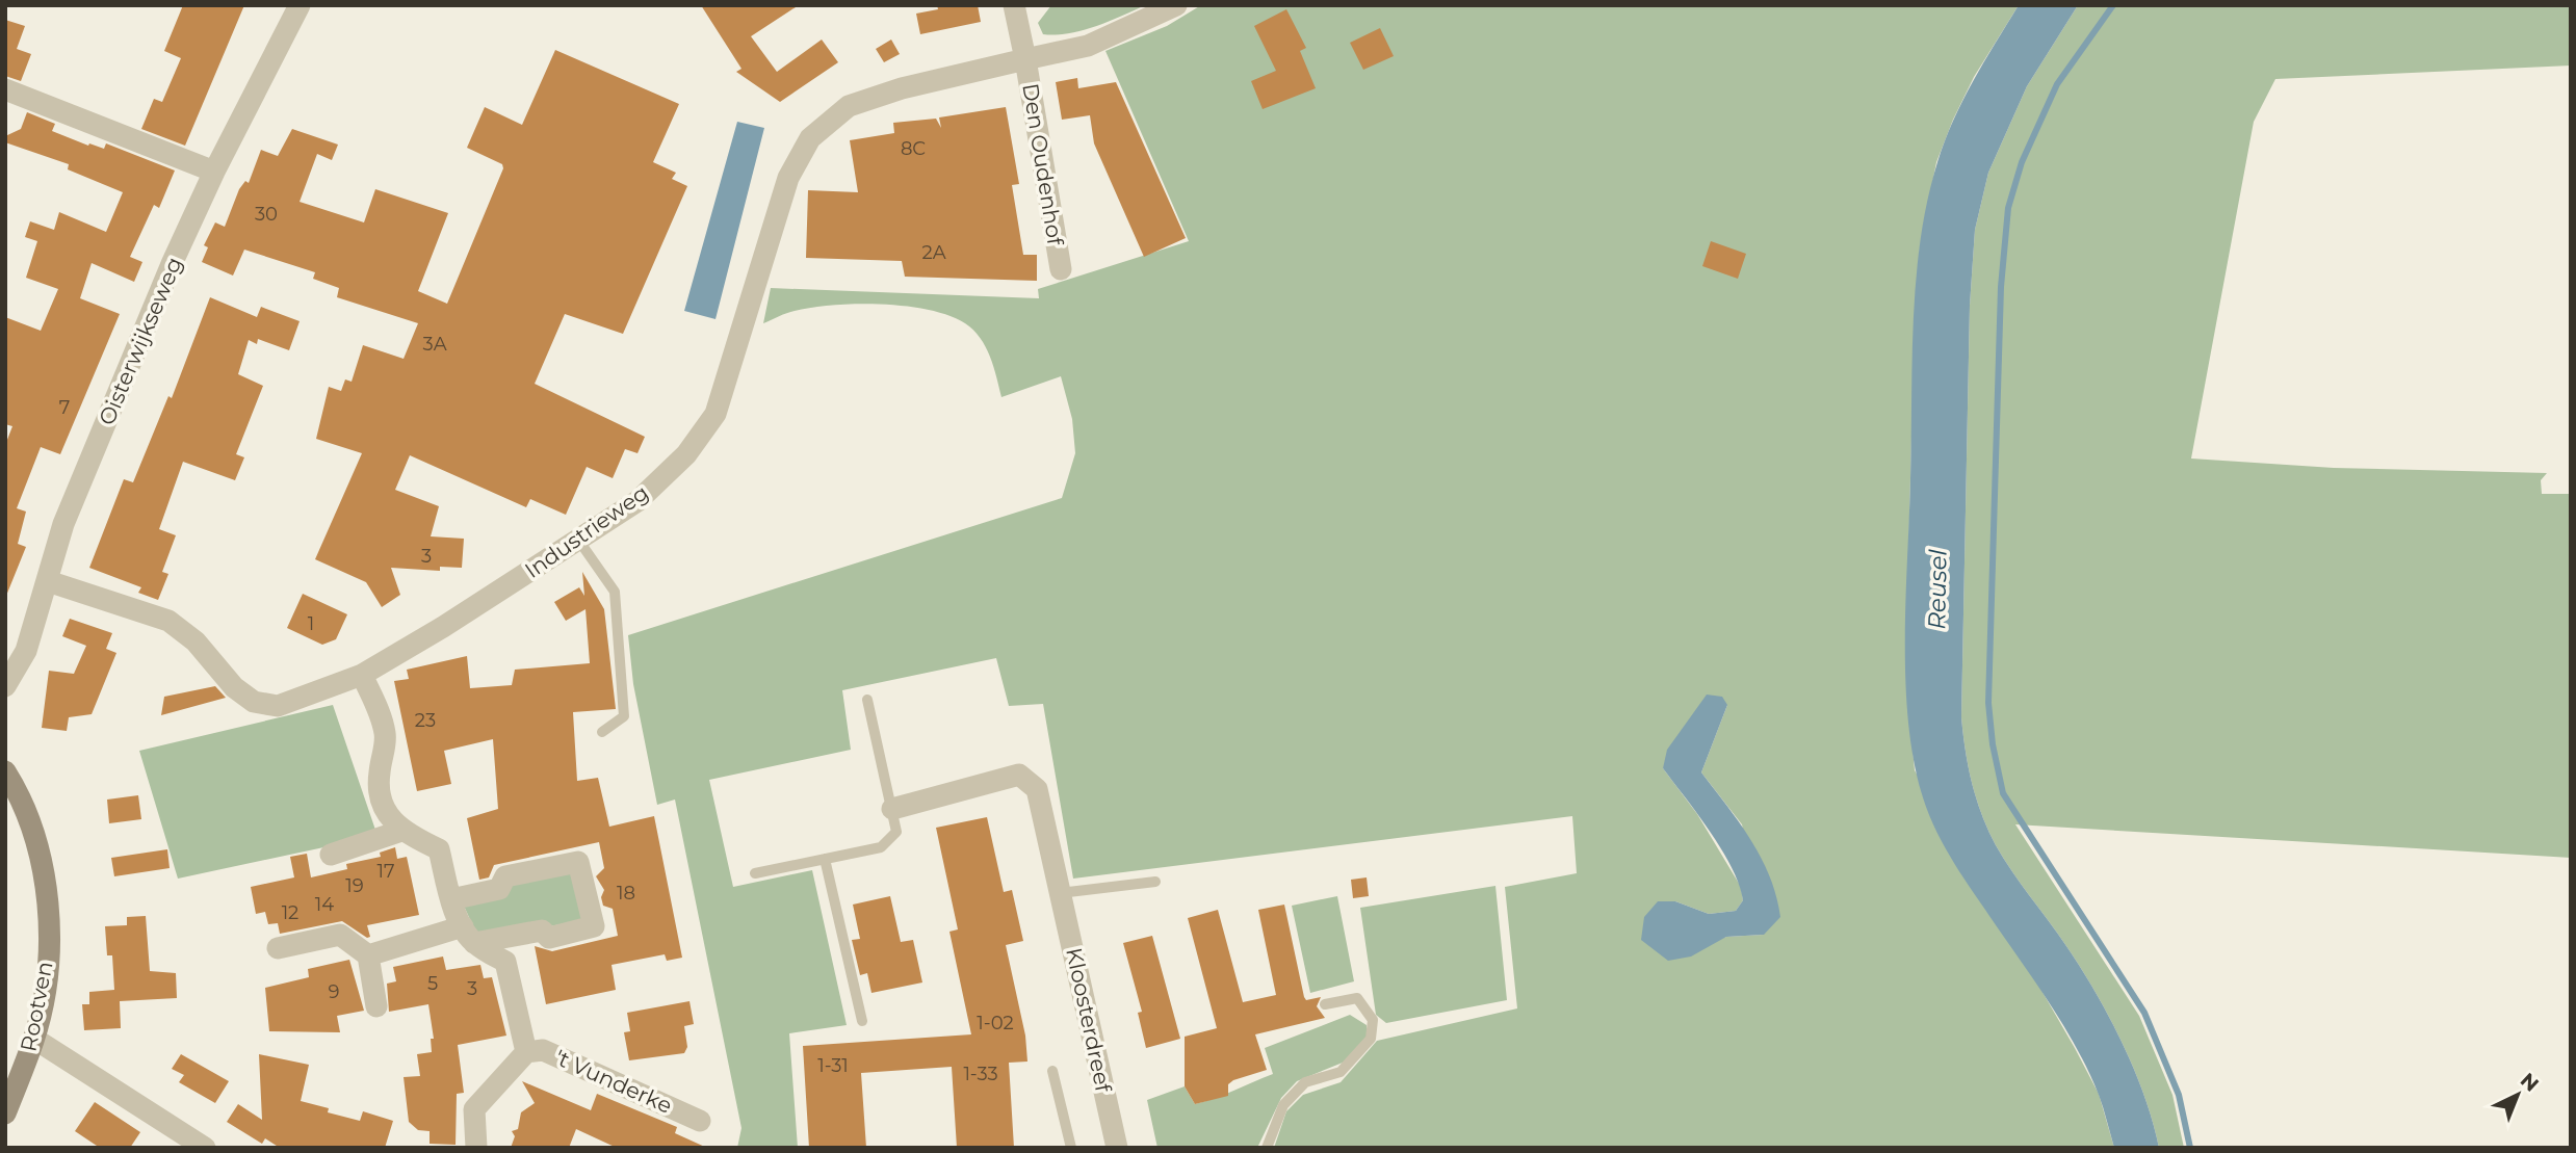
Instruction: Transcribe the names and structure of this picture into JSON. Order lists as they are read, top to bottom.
{
  "streets": {
    "street": [
      "Den Oudenhof",
      "Oisterwijkseweg",
      "Industrieweg",
      "Rootven",
      "Kloosterdreef",
      "'t Vunderke"
    ]
  },
  "crossings": [
    ["Den Oudenhof", "Industrieweg"],
    ["Oisterwijkseweg", "Industrieweg"]
  ],
  "water": ["Reusel"],
  "house_numbers": [
    "8C",
    "30",
    "2A",
    "3A",
    "7",
    "3",
    "1",
    "23",
    "17",
    "19",
    "18",
    "14",
    "12",
    "5",
    "3",
    "9",
    "1-02",
    "1-31",
    "1-33"
  ],
  "north": "top right"
}
